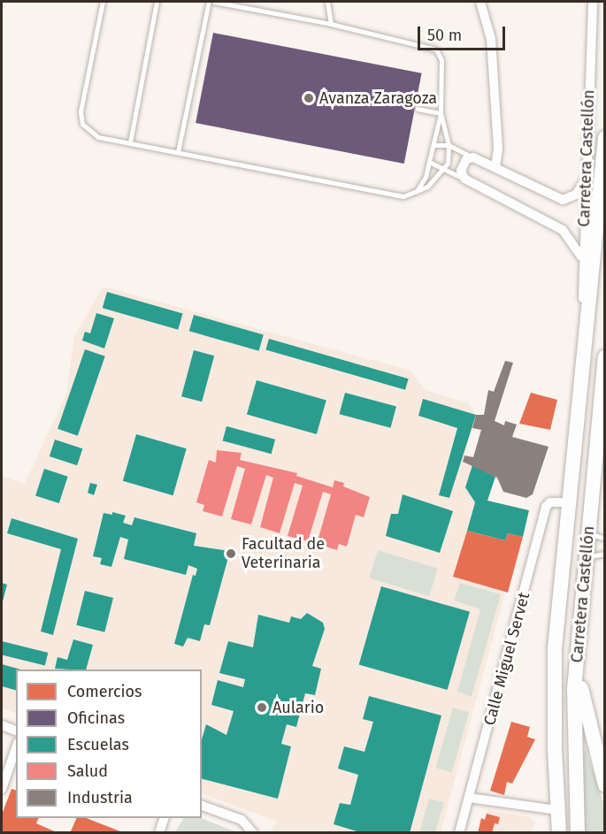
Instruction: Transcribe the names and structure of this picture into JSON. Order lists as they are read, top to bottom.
{
  "streets": {
    "highway": ["Carretera Castellón"],
    "street": ["Calle Miguel Servet"]
  },
  "crossings": [
    ["Carretera Castellón", "Calle Miguel Servet"]
  ],
  "places": ["Avanza Zaragoza", "Facultad de Veterinaria", "Aulario"],
  "legend": [
    "Comercios",
    "Oficinas",
    "Escuelas",
    "Salud",
    "Industria"
  ],
  "scale_bar": "50 m"
}
